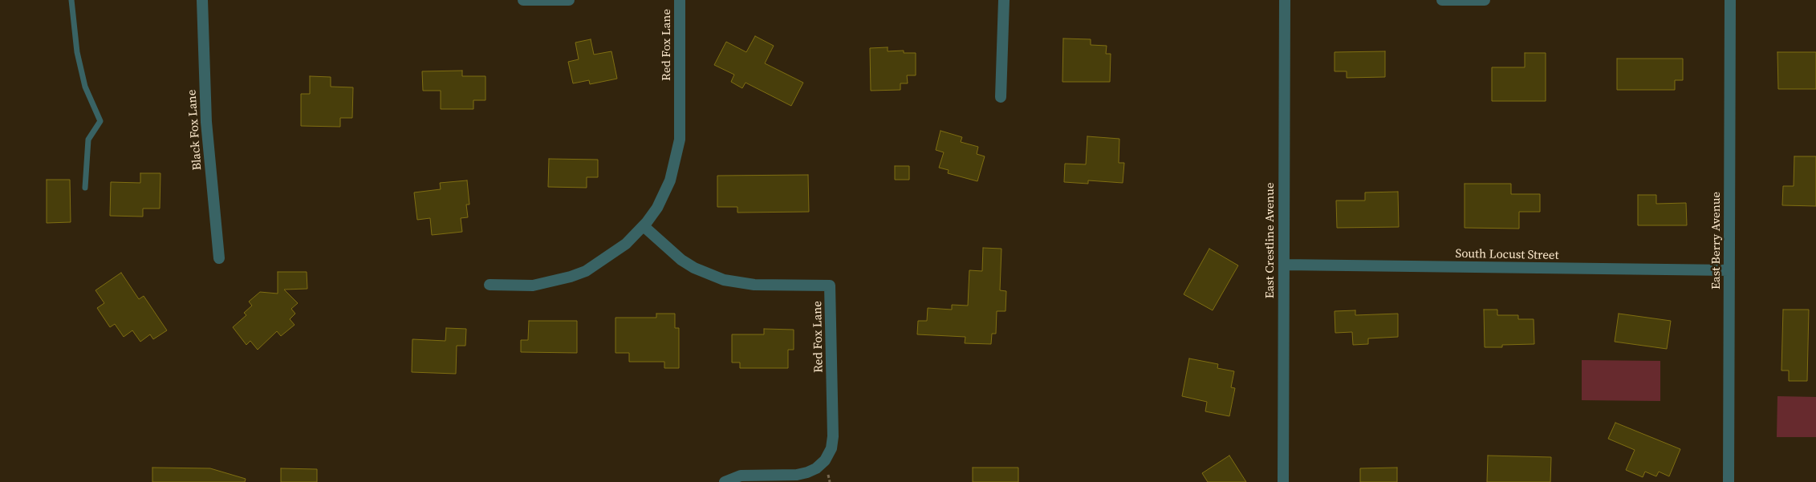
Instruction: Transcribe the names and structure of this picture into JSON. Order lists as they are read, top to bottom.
{
  "streets": {
    "street": [
      "Red Fox Lane",
      "Black Fox Lane",
      "East Crestline Avenue",
      "East Berry Avenue",
      "South Locust Street"
    ]
  },
  "crossings": [
    ["East Crestline Avenue", "South Locust Street"],
    ["East Berry Avenue", "South Locust Street"]
  ]
}
